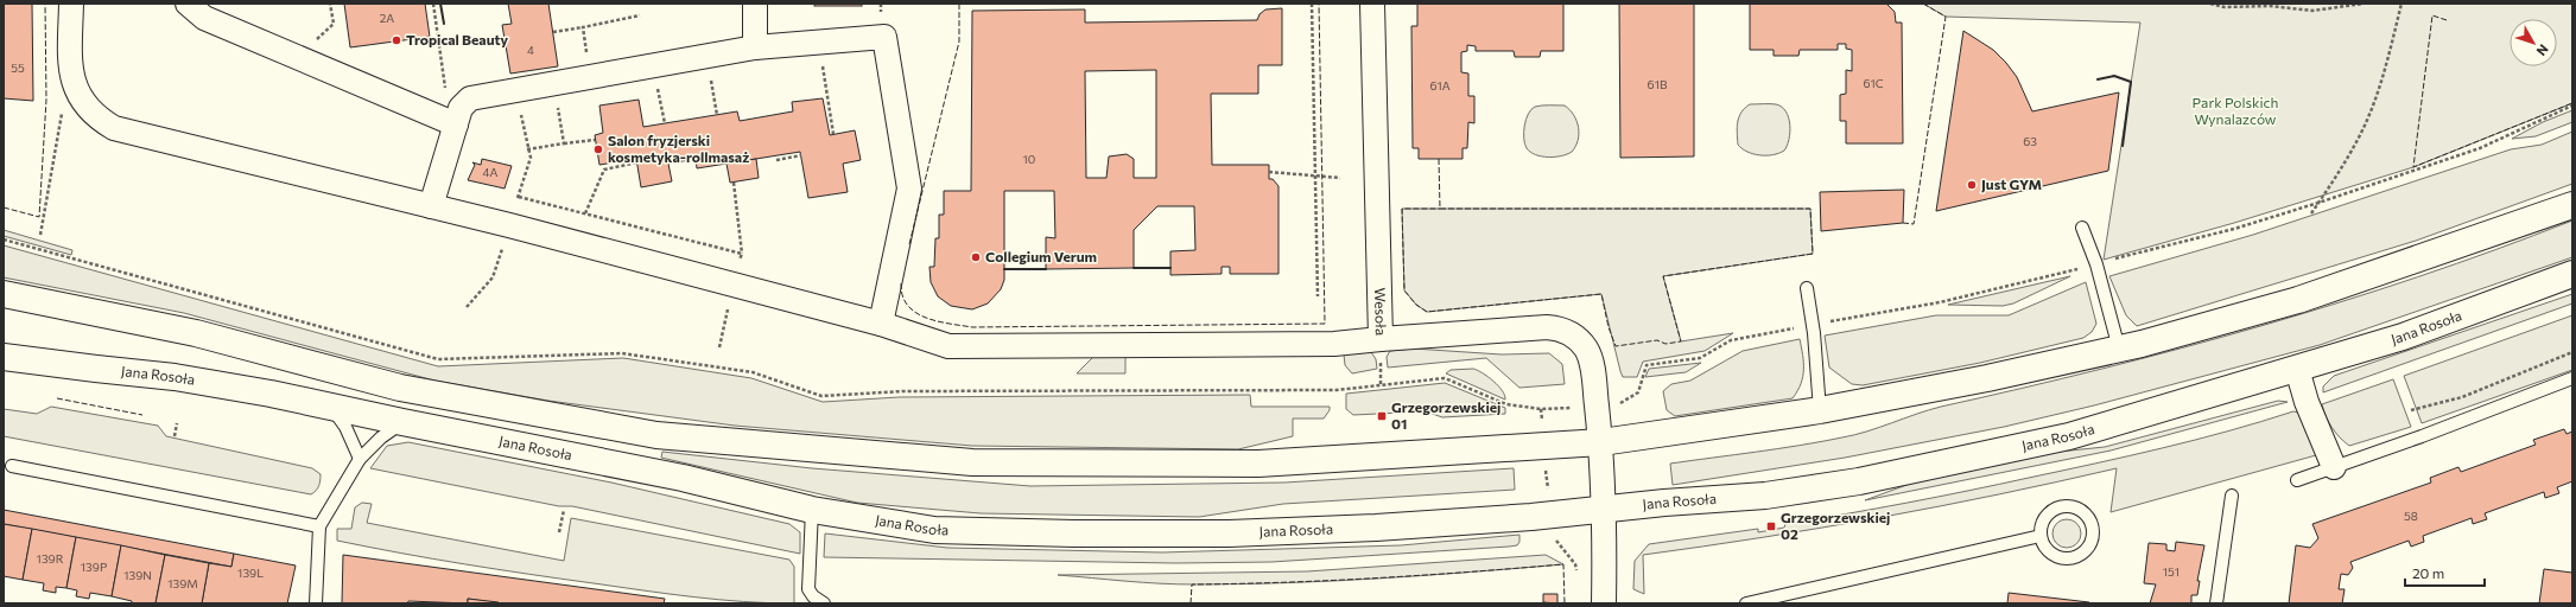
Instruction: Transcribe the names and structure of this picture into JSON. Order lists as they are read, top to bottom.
{
  "streets": {
    "main road": ["Jana Rosoła"],
    "street": ["Wesoła"]
  },
  "crossings": [
    ["Wesoła", "Jana Rosoła"]
  ],
  "parks": ["Park Polskich Wynalazców"],
  "places": {
    "other": [
      "Tropical Beauty",
      "Salon fryzjerski kosmetyka-rollmasaż",
      "Just GYM",
      "Collegium Verum"
    ],
    "transit": ["Grzegorzewskiej 01", "Grzegorzewskiej 02"]
  },
  "house_numbers": [
    "2A",
    "4",
    "55",
    "61C",
    "61B",
    "61A",
    "63",
    "10",
    "4A",
    "58",
    "139R",
    "139P",
    "151",
    "139L",
    "139N",
    "139M"
  ],
  "scale_bar": "20 m",
  "north": "bottom right"
}
